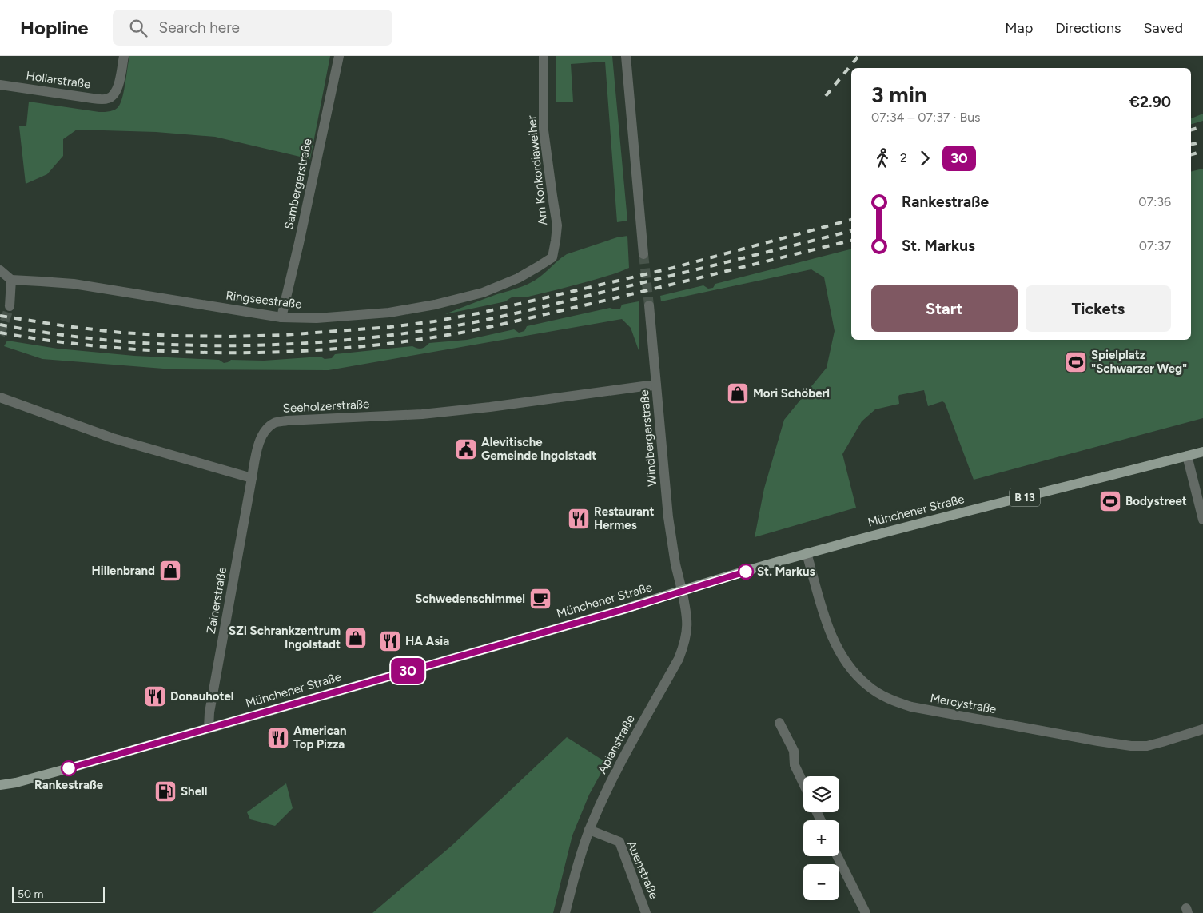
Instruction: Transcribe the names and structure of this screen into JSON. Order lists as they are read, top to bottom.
{
  "streets": {
    "main road": ["B 13", "Münchener Straße"],
    "street": [
      "Hollarstraße",
      "Am Konkordiaweiher",
      "Sambergerstraße",
      "Ringseestraße",
      "Seeholzerstraße",
      "Windbergerstraße",
      "Zainerstraße",
      "Mercystraße",
      "Apianstraße",
      "Auenstraße"
    ]
  },
  "crossings": [
    ["Am Konkordiaweiher", "Ringseestraße"],
    ["Sambergerstraße", "Ringseestraße"],
    ["Seeholzerstraße", "Windbergerstraße"],
    ["Seeholzerstraße", "Zainerstraße"],
    ["Windbergerstraße", "Münchener Straße"],
    ["Windbergerstraße", "Apianstraße"],
    ["Münchener Straße", "Zainerstraße"],
    ["Münchener Straße", "Mercystraße"],
    ["Münchener Straße", "Apianstraße"],
    ["Apianstraße", "Auenstraße"]
  ],
  "places": {
    "sports": ["Spielplatz \"Schwarzer Weg\"", "Bodystreet"],
    "shop": ["Mori Schöberl", "Hillenbrand", "SZI Schrankzentrum Ingolstadt"],
    "public building": ["Alevitische Gemeinde Ingolstadt"],
    "restaurant": [
      "Restaurant Hermes",
      "HA Asia",
      "Donauhotel",
      "American Top Pizza"
    ],
    "other": ["St. Markus", "Rankestraße"],
    "cafe": ["Schwedenschimmel"],
    "fuel station": ["Shell"]
  },
  "lines": ["bus line 30"],
  "scale_bar": "50 m",
  "page": {
    "header": "Hopline",
    "search": "Search here",
    "nav": ["Map", "Directions", "Saved"],
    "on_map": "30",
    "heading": ["3 min", "07:34 – 07:37 · Bus", "€2.90"],
    "legs": ["2", "30"],
    "list": [
      {
        "name": "Rankestraße",
        "value": "07:36"
      },
      {
        "name": "St. Markus",
        "value": "07:37"
      }
    ],
    "buttons": ["Start", "Tickets"],
    "map_buttons": ["+", "−"],
    "scale": "50 m"
  }
}
